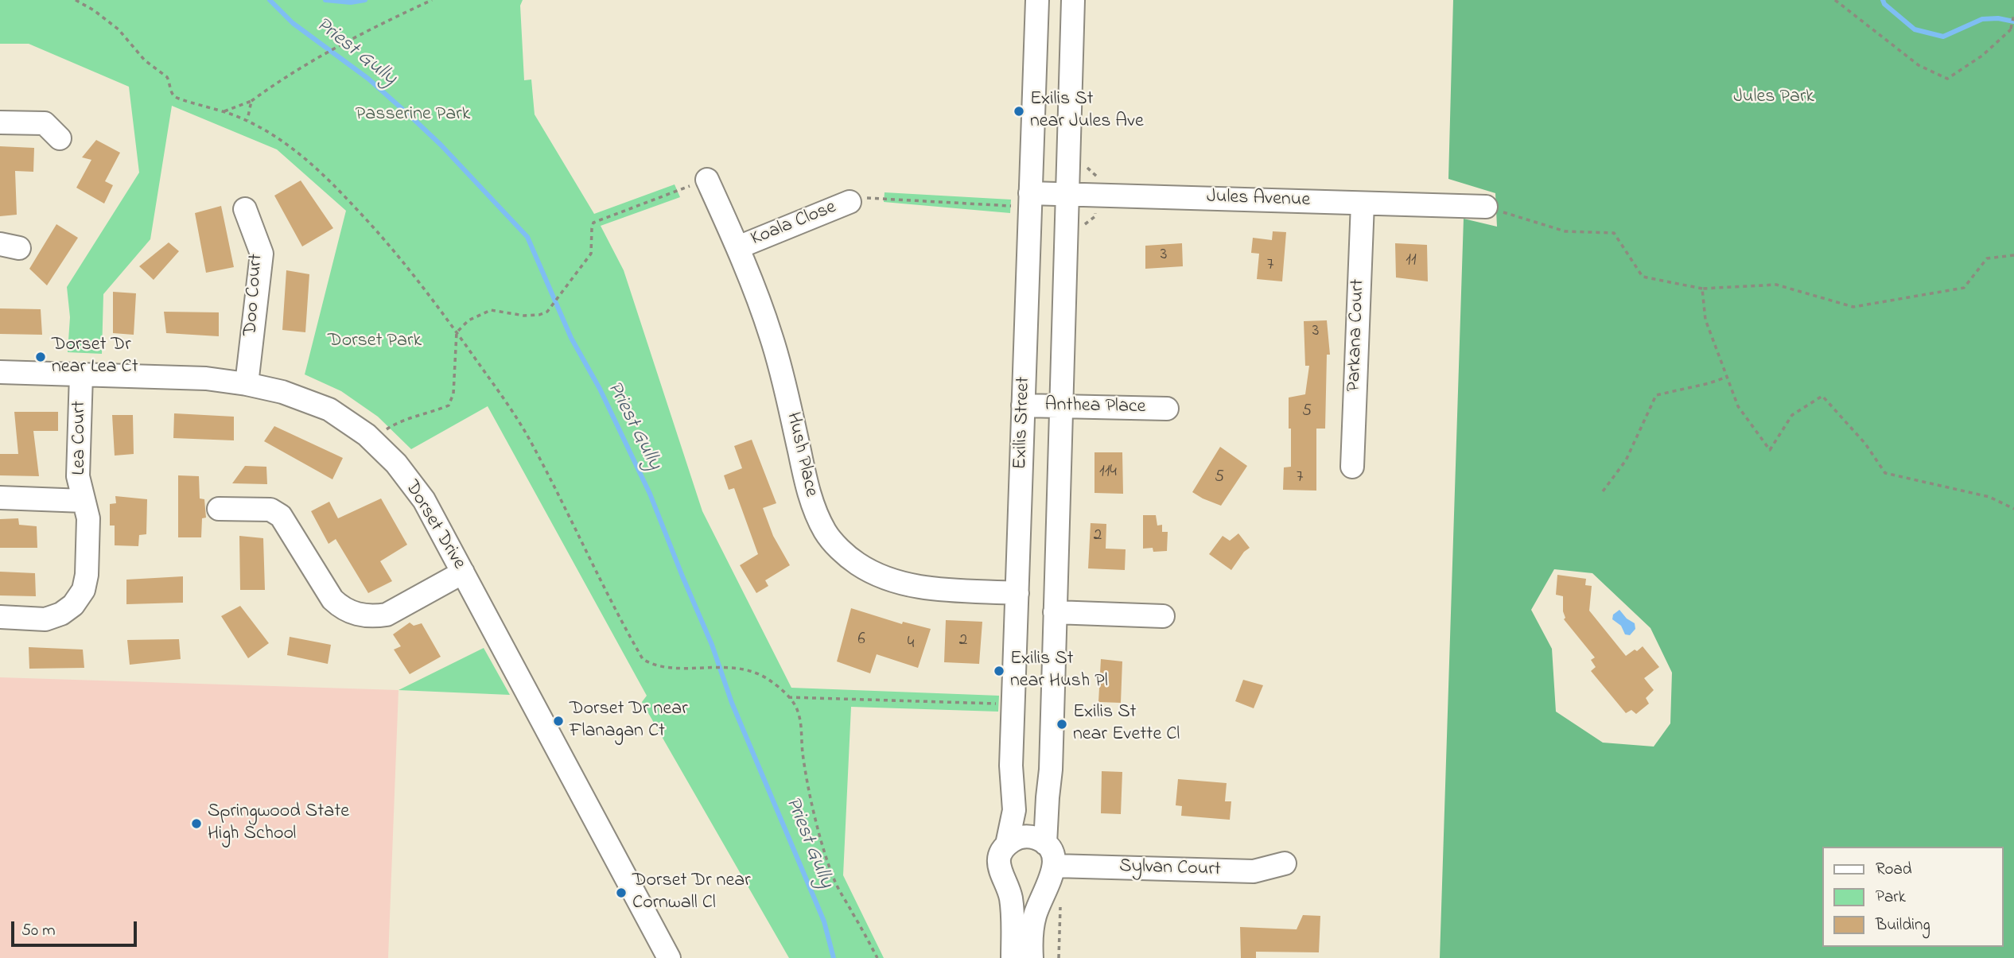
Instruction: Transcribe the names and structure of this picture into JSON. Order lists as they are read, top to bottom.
{
  "streets": {
    "street": [
      "Jules Avenue",
      "Koala Close",
      "Doo Court",
      "Parkana Court",
      "Anthea Place",
      "Exilis Street",
      "Lea Court",
      "Hush Place",
      "Dorset Drive",
      "Sylvan Court"
    ]
  },
  "crossings": [
    ["Jules Avenue", "Parkana Court"],
    ["Jules Avenue", "Exilis Street"],
    ["Koala Close", "Hush Place"],
    ["Doo Court", "Dorset Drive"],
    ["Anthea Place", "Exilis Street"],
    ["Exilis Street", "Hush Place"],
    ["Exilis Street", "Sylvan Court"],
    ["Lea Court", "Dorset Drive"]
  ],
  "water": ["Priest Gully"],
  "parks": ["Jules Park", "Passerine Park", "Dorset Park"],
  "places": [
    "Exilis St near Jules Ave",
    "Dorset Dr near Lea Ct",
    "Exilis St near Hush Pl",
    "Dorset Dr near Flanagan Ct",
    "Exilis St near Evette Cl",
    "Springwood State High School",
    "Dorset Dr near Cornwall Cl"
  ],
  "house_numbers": [
    "3",
    "11",
    "7",
    "3",
    "5",
    "114",
    "5",
    "7",
    "2",
    "6",
    "2",
    "4"
  ],
  "legend": ["Road", "Park", "Building"],
  "scale_bar": "50 m"
}
